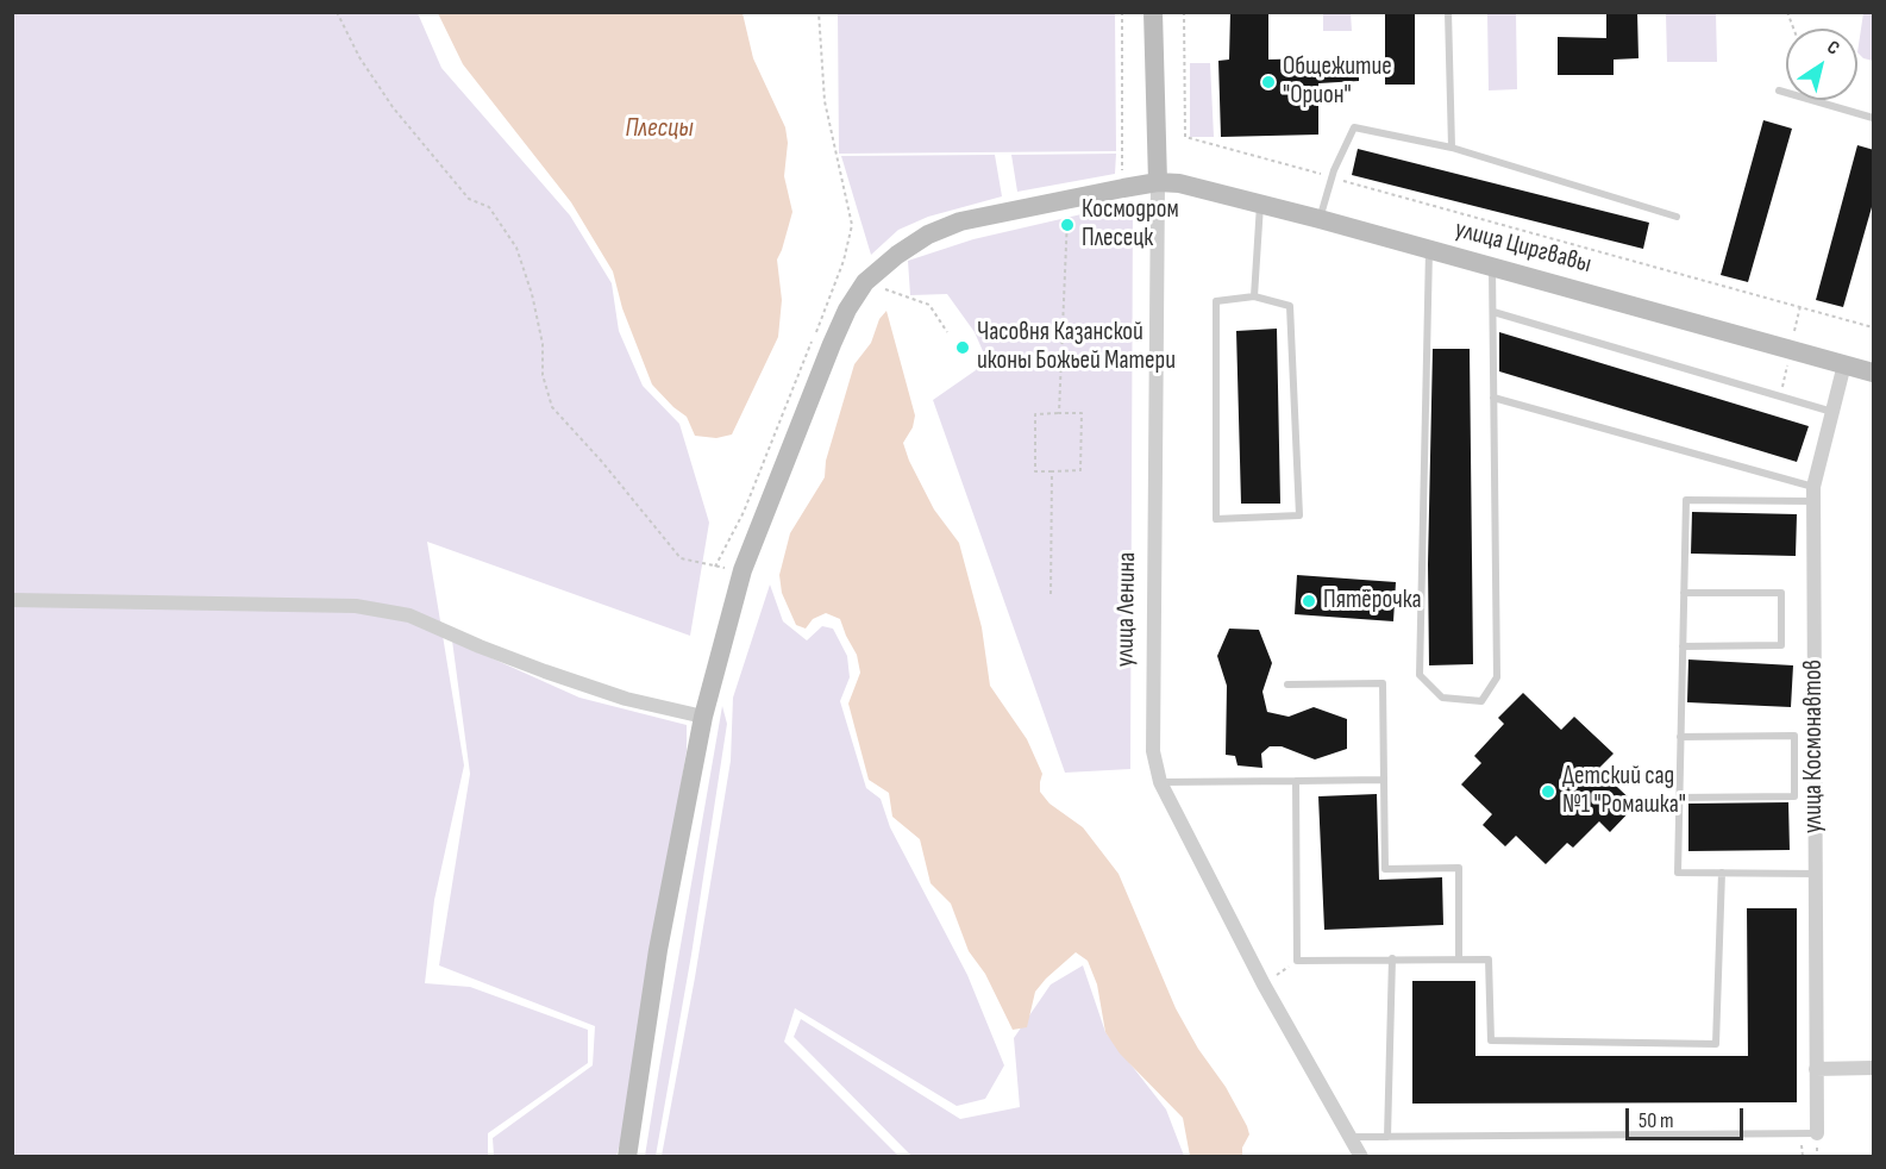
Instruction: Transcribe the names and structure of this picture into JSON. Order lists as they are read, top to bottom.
{
  "streets": {
    "main road": ["улица Циргвавы", "улица Ленина"],
    "street": ["улица Космонавтов"]
  },
  "crossings": [
    ["улица Циргвавы", "улица Ленина"],
    ["улица Циргвавы", "улица Космонавтов"]
  ],
  "water": ["Плесцы"],
  "places": [
    "Общежитие \"Орион\"",
    "Космодром Плесецк",
    "Часовня Казанской иконы Божьей Матери",
    "Пятёрочка",
    "Детский сад №1 \"Ромашка\""
  ],
  "scale_bar": "50 m",
  "north": "top right"
}
